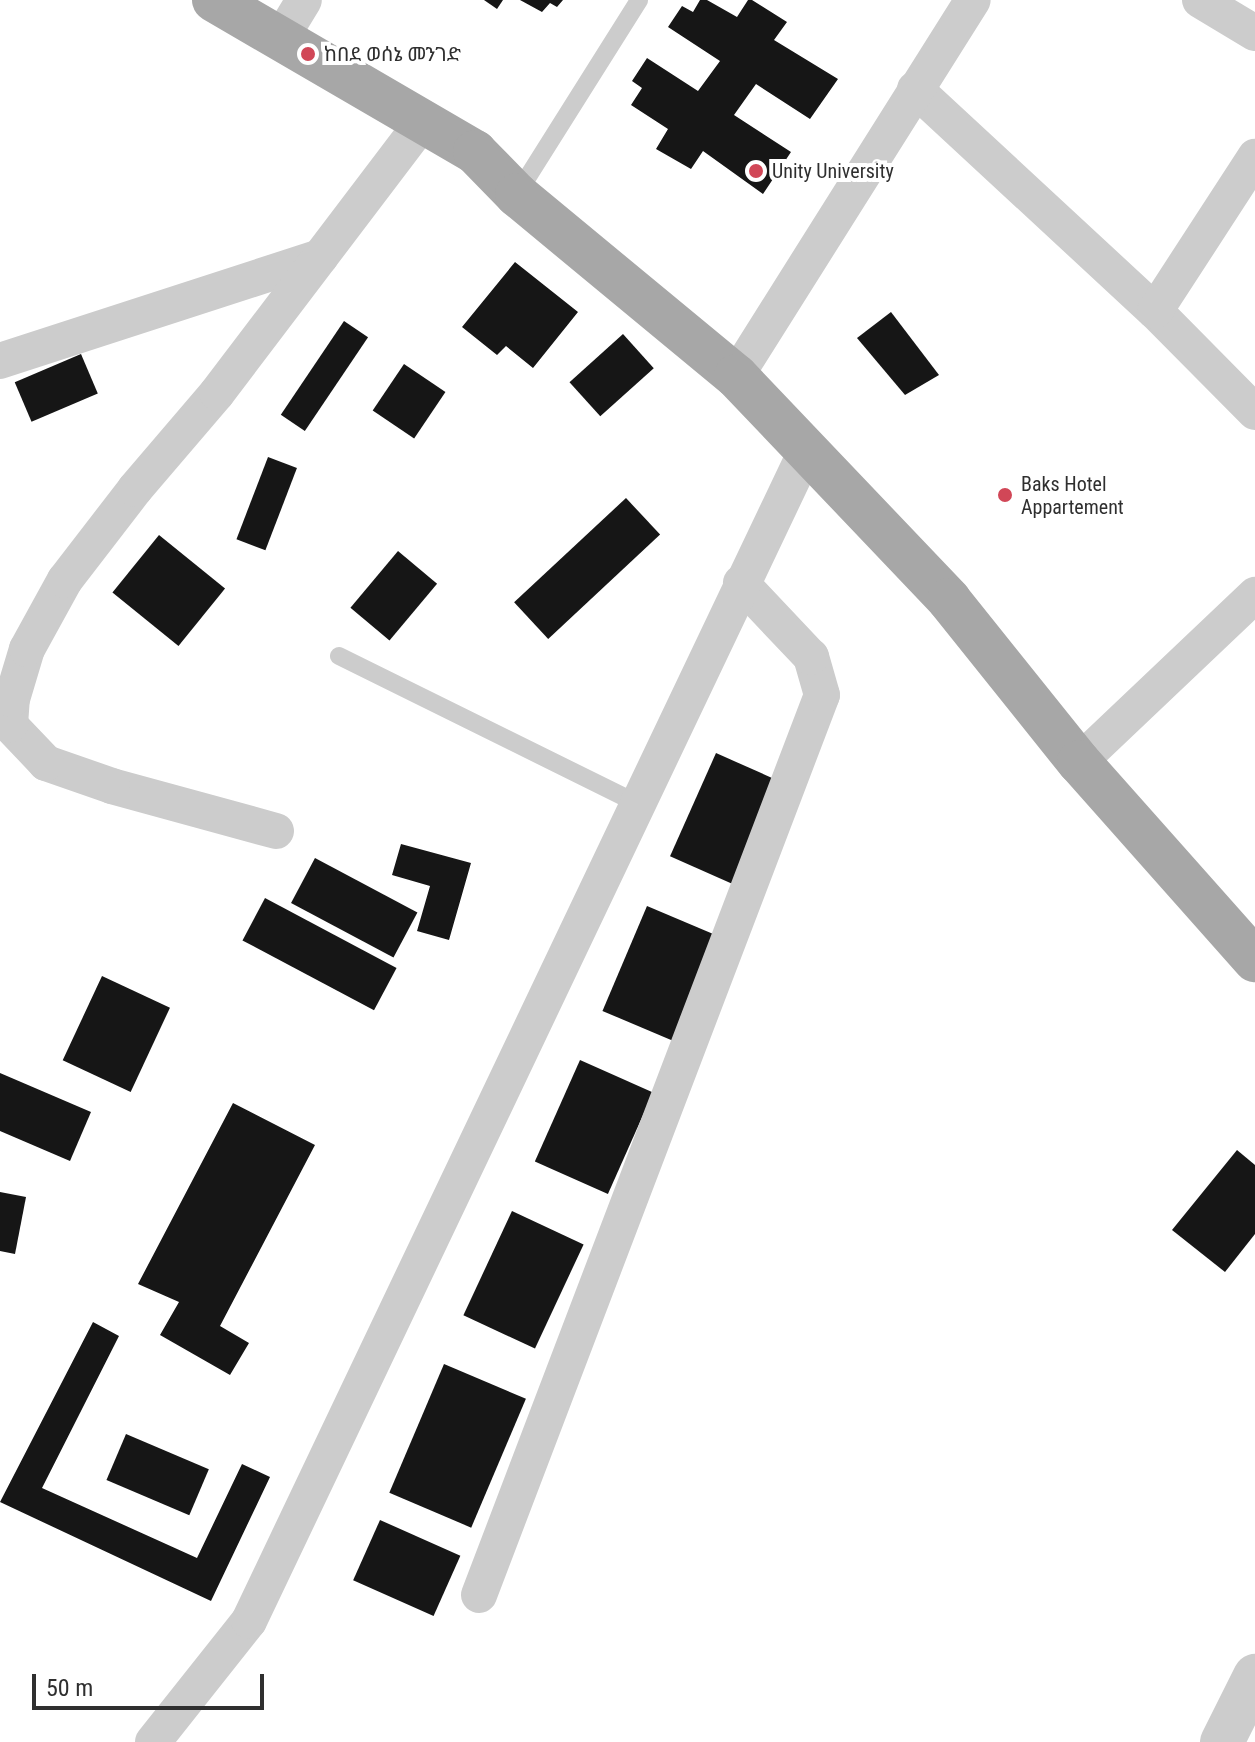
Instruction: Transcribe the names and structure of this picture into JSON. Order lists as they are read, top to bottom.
{
  "places": ["ከበደ ወሰኔ መንገድ", "Unity University", "Baks Hotel Appartement"],
  "scale_bar": "50 m"
}
